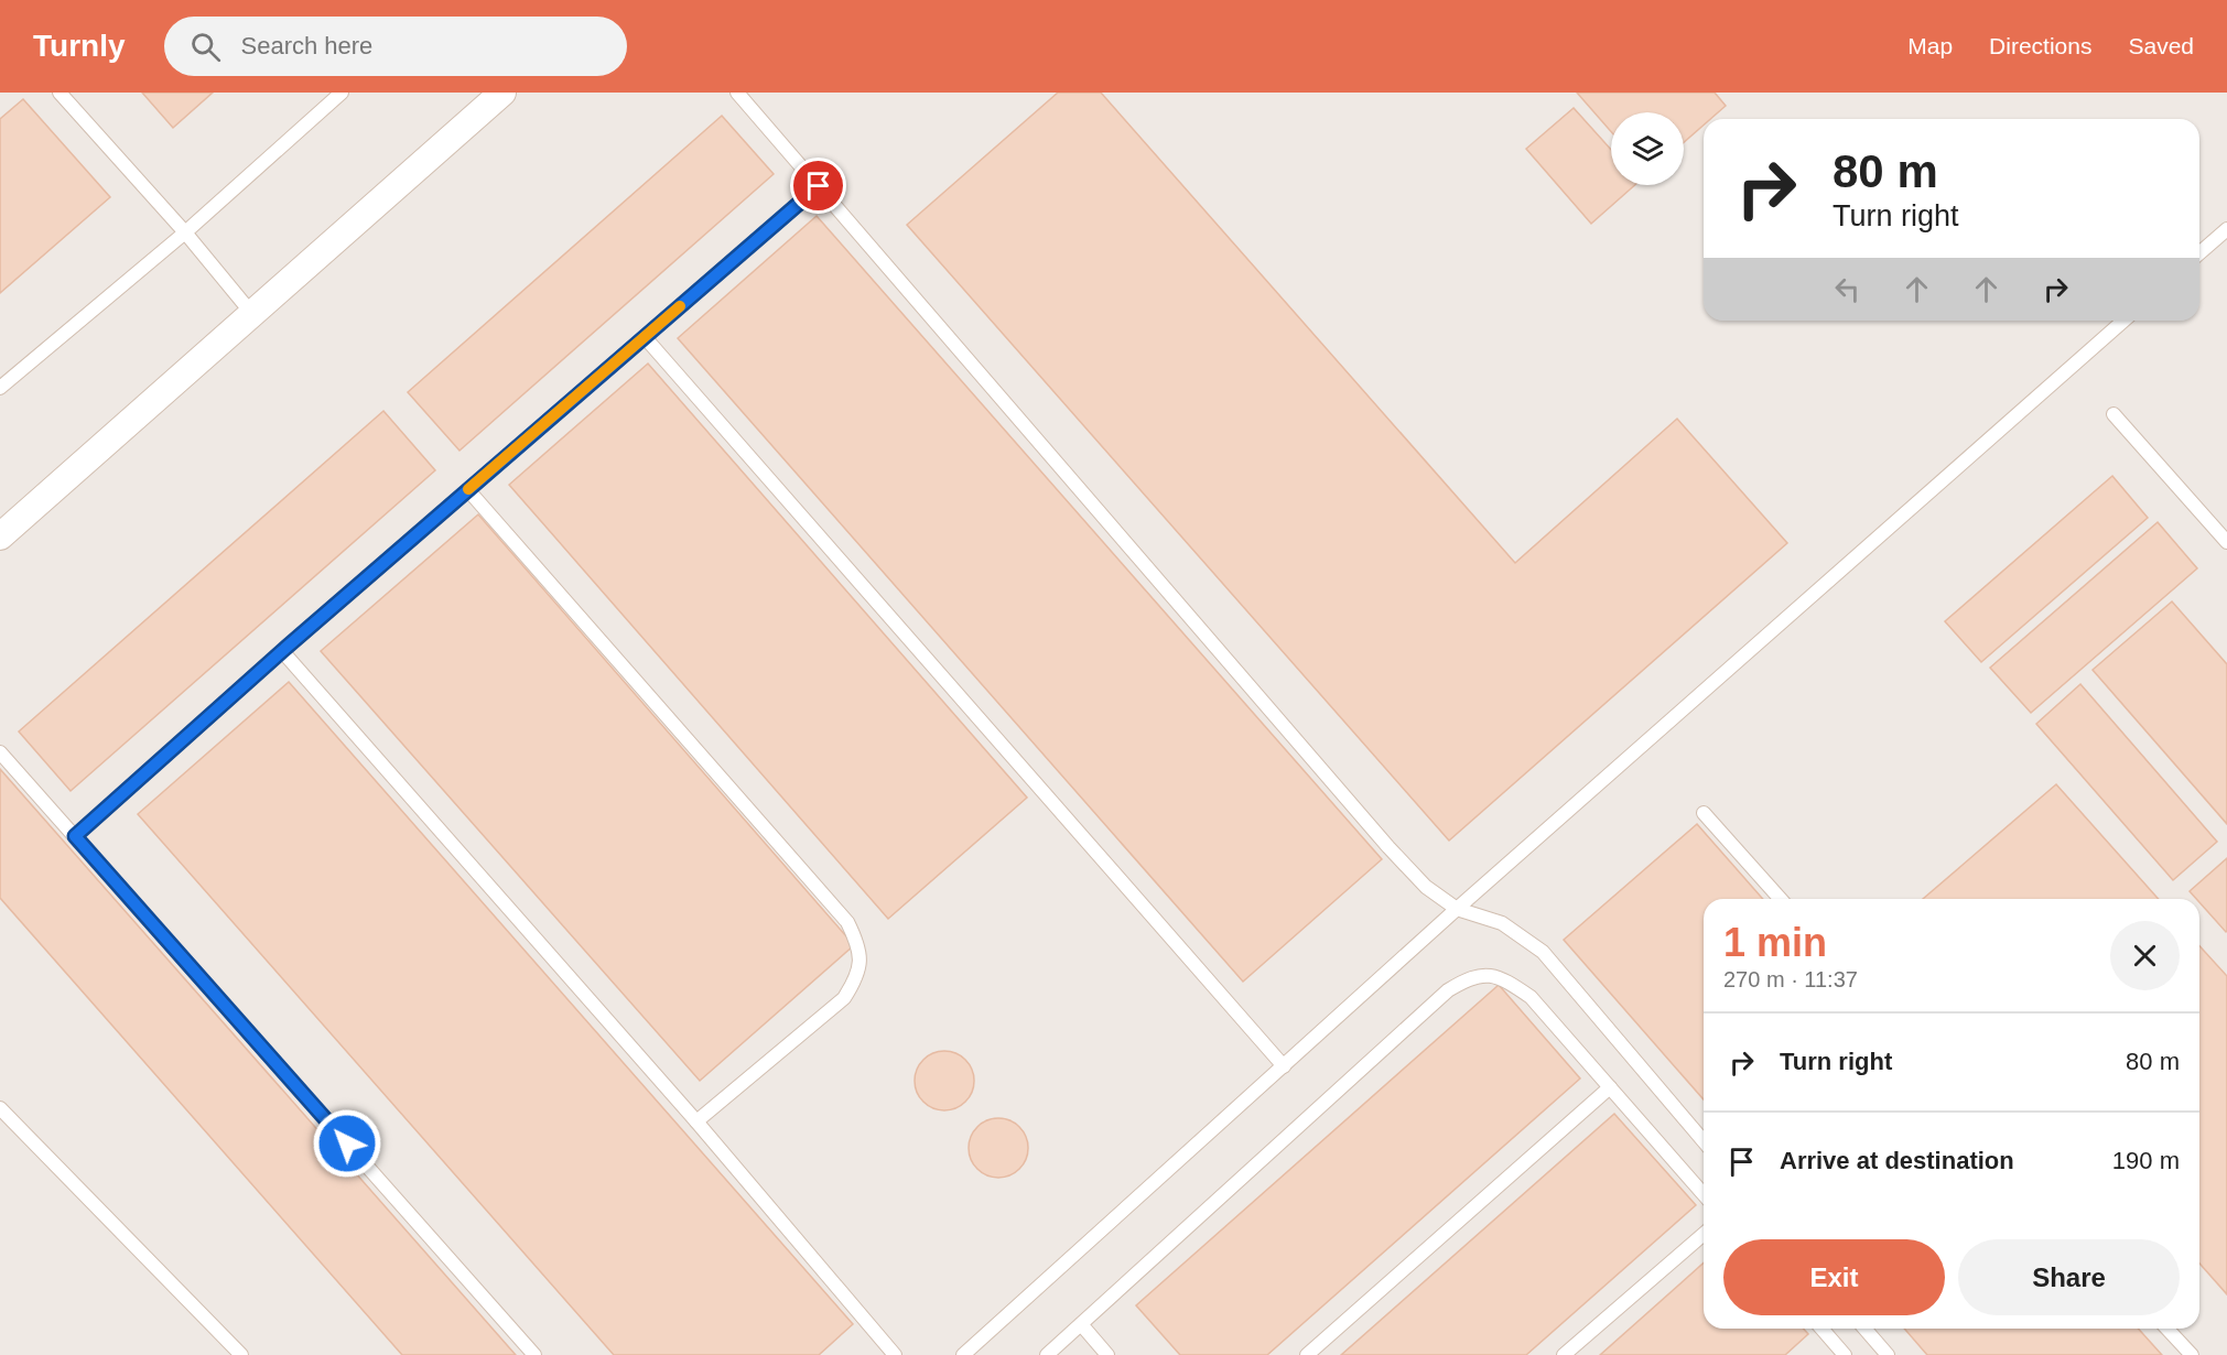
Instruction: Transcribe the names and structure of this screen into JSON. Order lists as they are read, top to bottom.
{
  "page": {
    "header": "Turnly",
    "search": "Search here",
    "nav": ["Map", "Directions", "Saved"],
    "turn": ["80 m", "Turn right"],
    "heading": ["1 min", "270 m · 11:37"],
    "list": [
      {
        "name": "Turn right",
        "value": "80 m"
      },
      {
        "name": "Arrive at destination",
        "value": "190 m"
      }
    ],
    "buttons": ["Exit", "Share"]
  }
}
